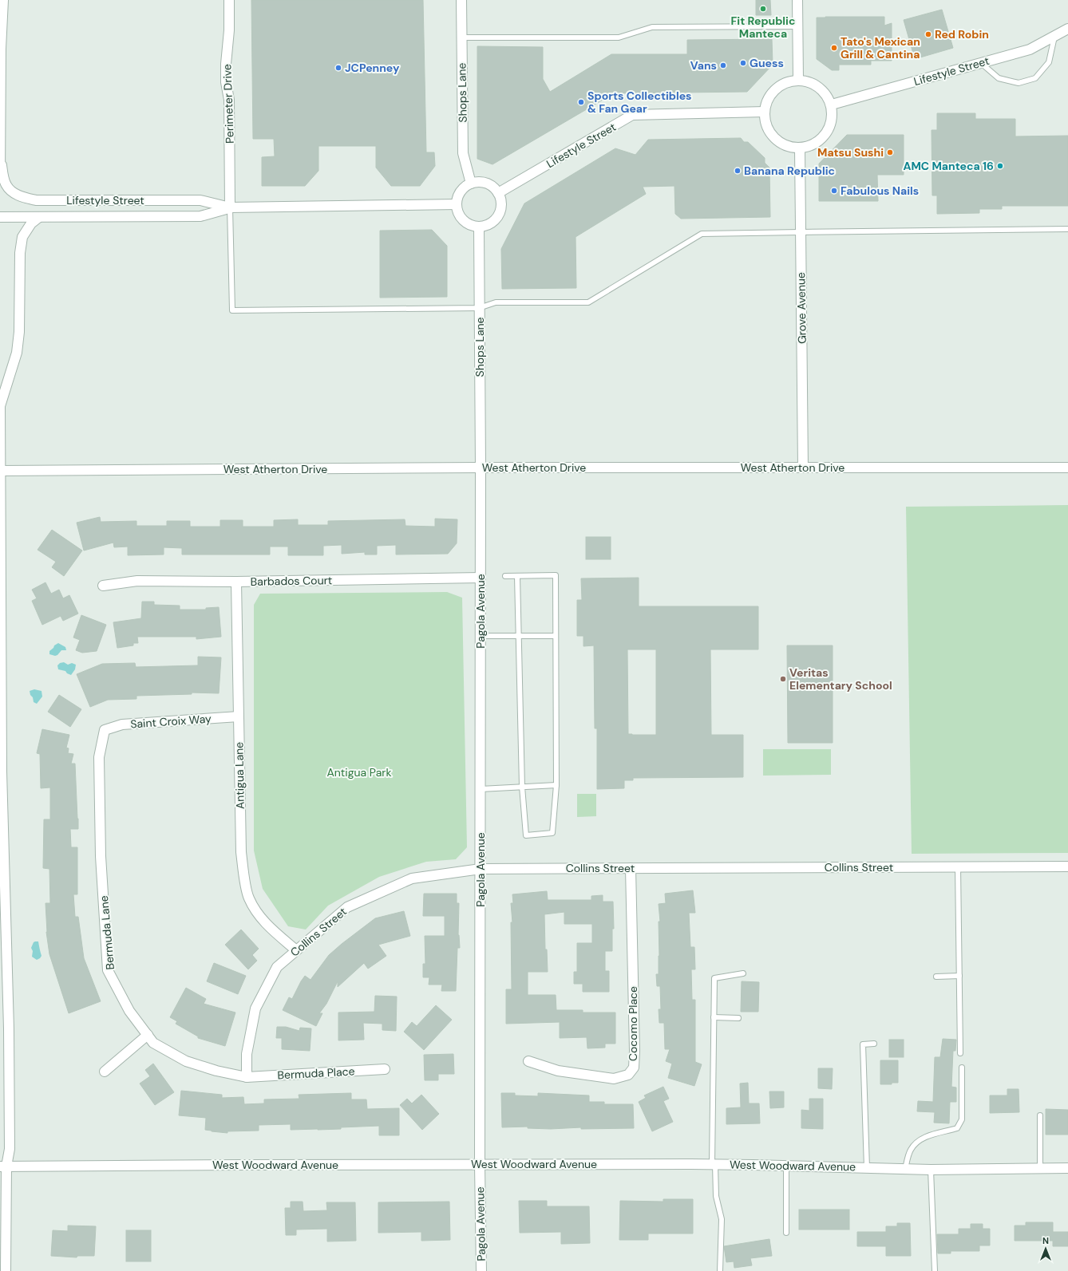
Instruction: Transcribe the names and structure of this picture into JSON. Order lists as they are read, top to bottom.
{
  "streets": {
    "street": [
      "Lifestyle Street",
      "Shops Lane",
      "Perimeter Drive",
      "Grove Avenue",
      "West Atherton Drive",
      "Barbados Court",
      "Pagola Avenue",
      "Saint Croix Way",
      "Antigua Lane",
      "Collins Street",
      "Bermuda Lane",
      "Cocomo Place",
      "Bermuda Place",
      "West Woodward Avenue"
    ]
  },
  "crossings": [
    ["Lifestyle Street", "Shops Lane"],
    ["Lifestyle Street", "Perimeter Drive"],
    ["Lifestyle Street", "Grove Avenue"],
    ["Shops Lane", "West Atherton Drive"],
    ["Shops Lane", "Pagola Avenue"],
    ["Grove Avenue", "West Atherton Drive"],
    ["West Atherton Drive", "Pagola Avenue"],
    ["Barbados Court", "Pagola Avenue"],
    ["Barbados Court", "Antigua Lane"],
    ["Pagola Avenue", "Collins Street"],
    ["Pagola Avenue", "West Woodward Avenue"],
    ["Saint Croix Way", "Antigua Lane"],
    ["Saint Croix Way", "Bermuda Lane"],
    ["Antigua Lane", "Collins Street"],
    ["Collins Street", "Bermuda Lane"],
    ["Collins Street", "Cocomo Place"],
    ["Collins Street", "Bermuda Place"],
    ["Bermuda Lane", "Bermuda Place"]
  ],
  "parks": ["Antigua Park"],
  "places": [
    "Fit Republic Manteca",
    "Red Robin",
    "Tato's Mexican Grill & Cantina",
    "Guess",
    "Vans",
    "JCPenney",
    "Sports Collectibles & Fan Gear",
    "Matsu Sushi",
    "AMC Manteca 16",
    "Banana Republic",
    "Fabulous Nails",
    "Veritas Elementary School"
  ],
  "north": "top"
}
